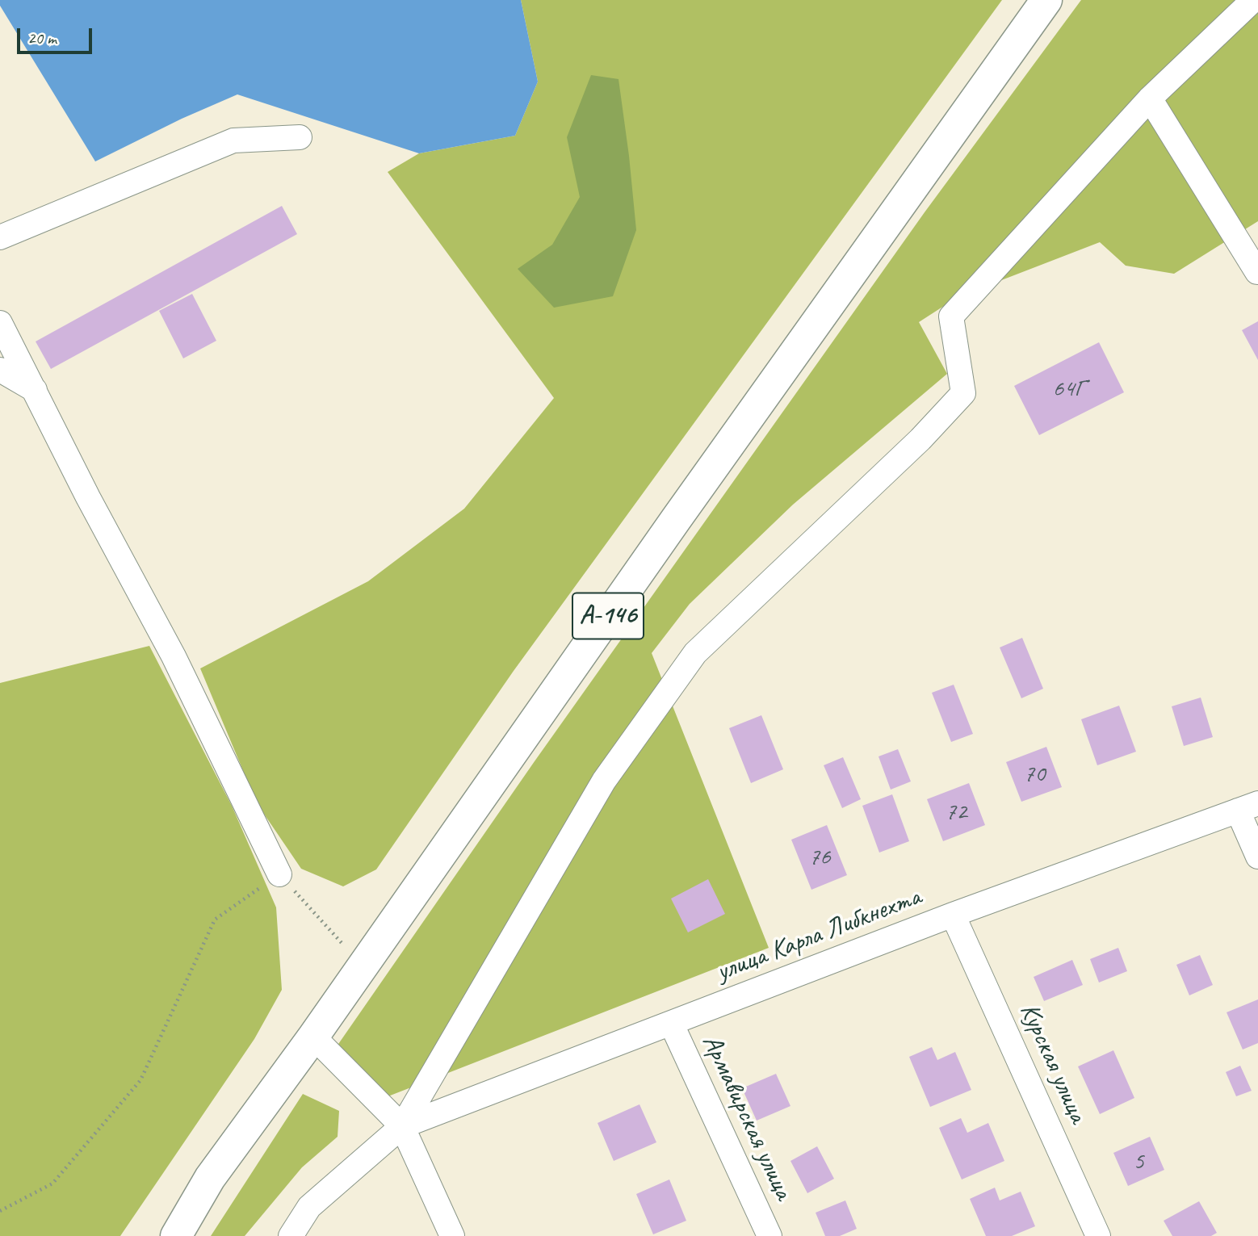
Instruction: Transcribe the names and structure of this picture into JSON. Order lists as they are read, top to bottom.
{
  "streets": {
    "highway": ["А-146"],
    "street": ["улица Карла Либкнехта", "Курская улица", "Армавирская улица"]
  },
  "crossings": [
    ["улица Карла Либкнехта", "Курская улица"],
    ["улица Карла Либкнехта", "Армавирская улица"]
  ],
  "house_numbers": [
    "64Г",
    "70",
    "72",
    "76",
    "5"
  ],
  "scale_bar": "20 m"
}
